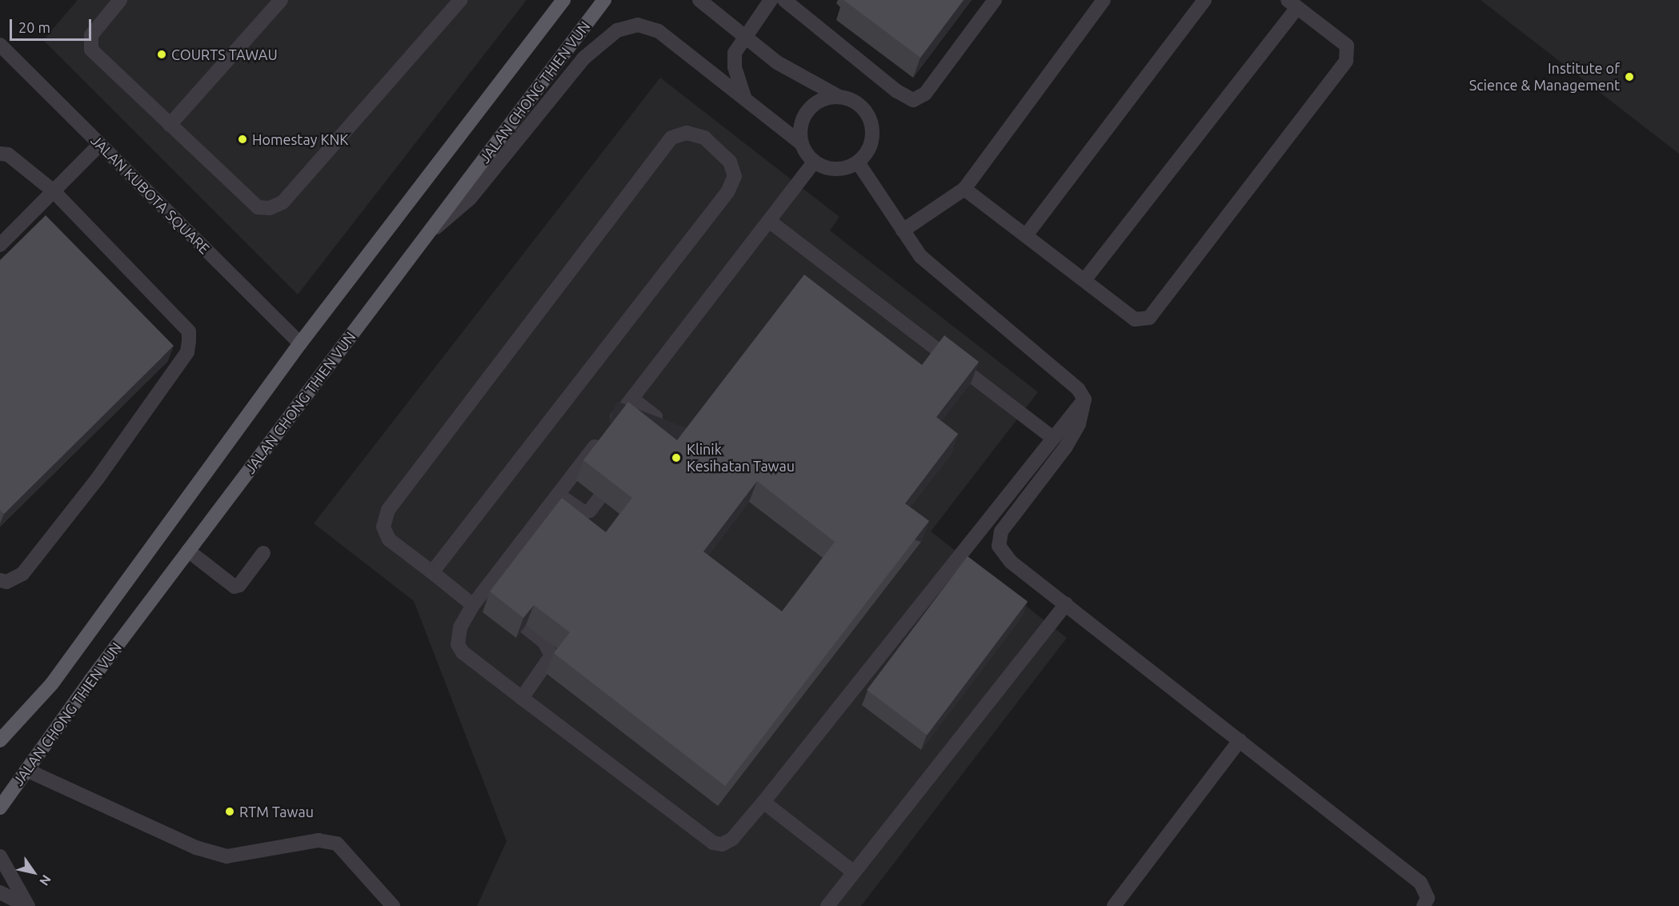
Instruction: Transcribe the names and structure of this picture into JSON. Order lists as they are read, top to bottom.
{
  "streets": {
    "main road": ["JALAN CHONG THIEN VUN"],
    "street": ["JALAN KUBOTA SQUARE"]
  },
  "crossings": [
    ["JALAN CHONG THIEN VUN", "JALAN KUBOTA SQUARE"]
  ],
  "places": [
    "COURTS TAWAU",
    "Institute of Science & Management",
    "Homestay KNK",
    "Klinik Kesihatan Tawau",
    "RTM Tawau"
  ],
  "scale_bar": "20 m",
  "north": "bottom right"
}
